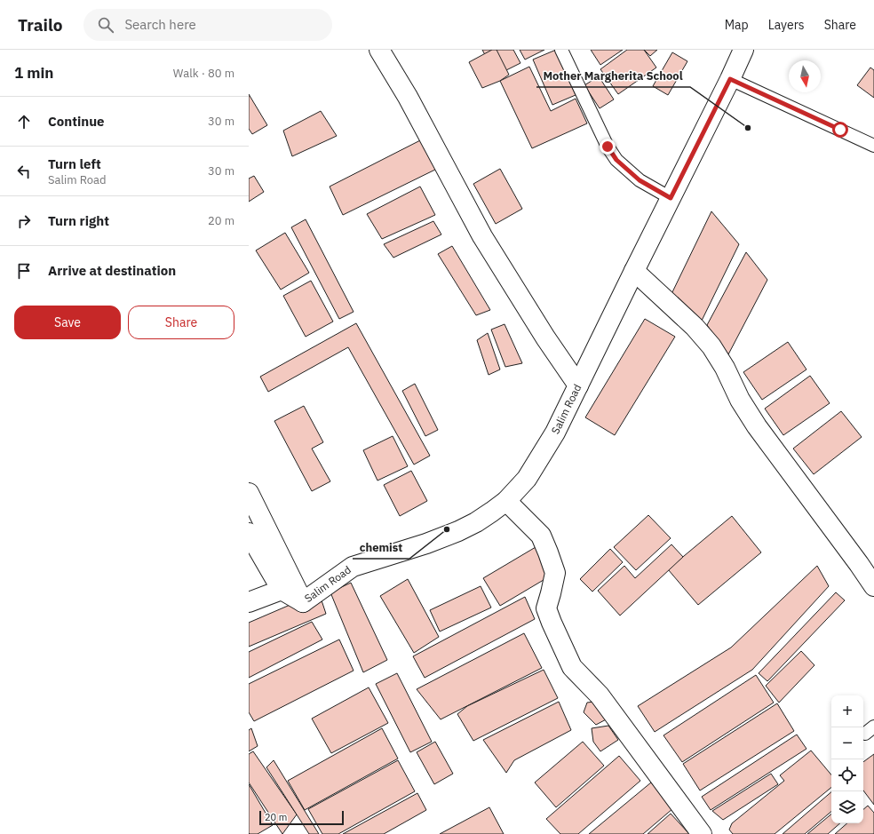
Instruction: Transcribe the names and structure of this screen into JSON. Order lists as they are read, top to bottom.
{
  "streets": {
    "street": ["Salim Road"]
  },
  "places": ["Mother Margherita School", "chemist"],
  "scale_bar": "20 m",
  "north": "bottom",
  "page": {
    "header": "Trailo",
    "search": "Search here",
    "nav": ["Map", "Layers", "Share"],
    "heading": ["1 min", "Walk · 80 m"],
    "list": [
      ["Continue", "30 m"],
      ["Turn left", "Salim Road", "30 m"],
      ["Turn right", "20 m"],
      "Arrive at destination"
    ],
    "buttons": ["Save", "Share"],
    "map_buttons": ["+", "−"],
    "scale": "20 m"
  }
}
